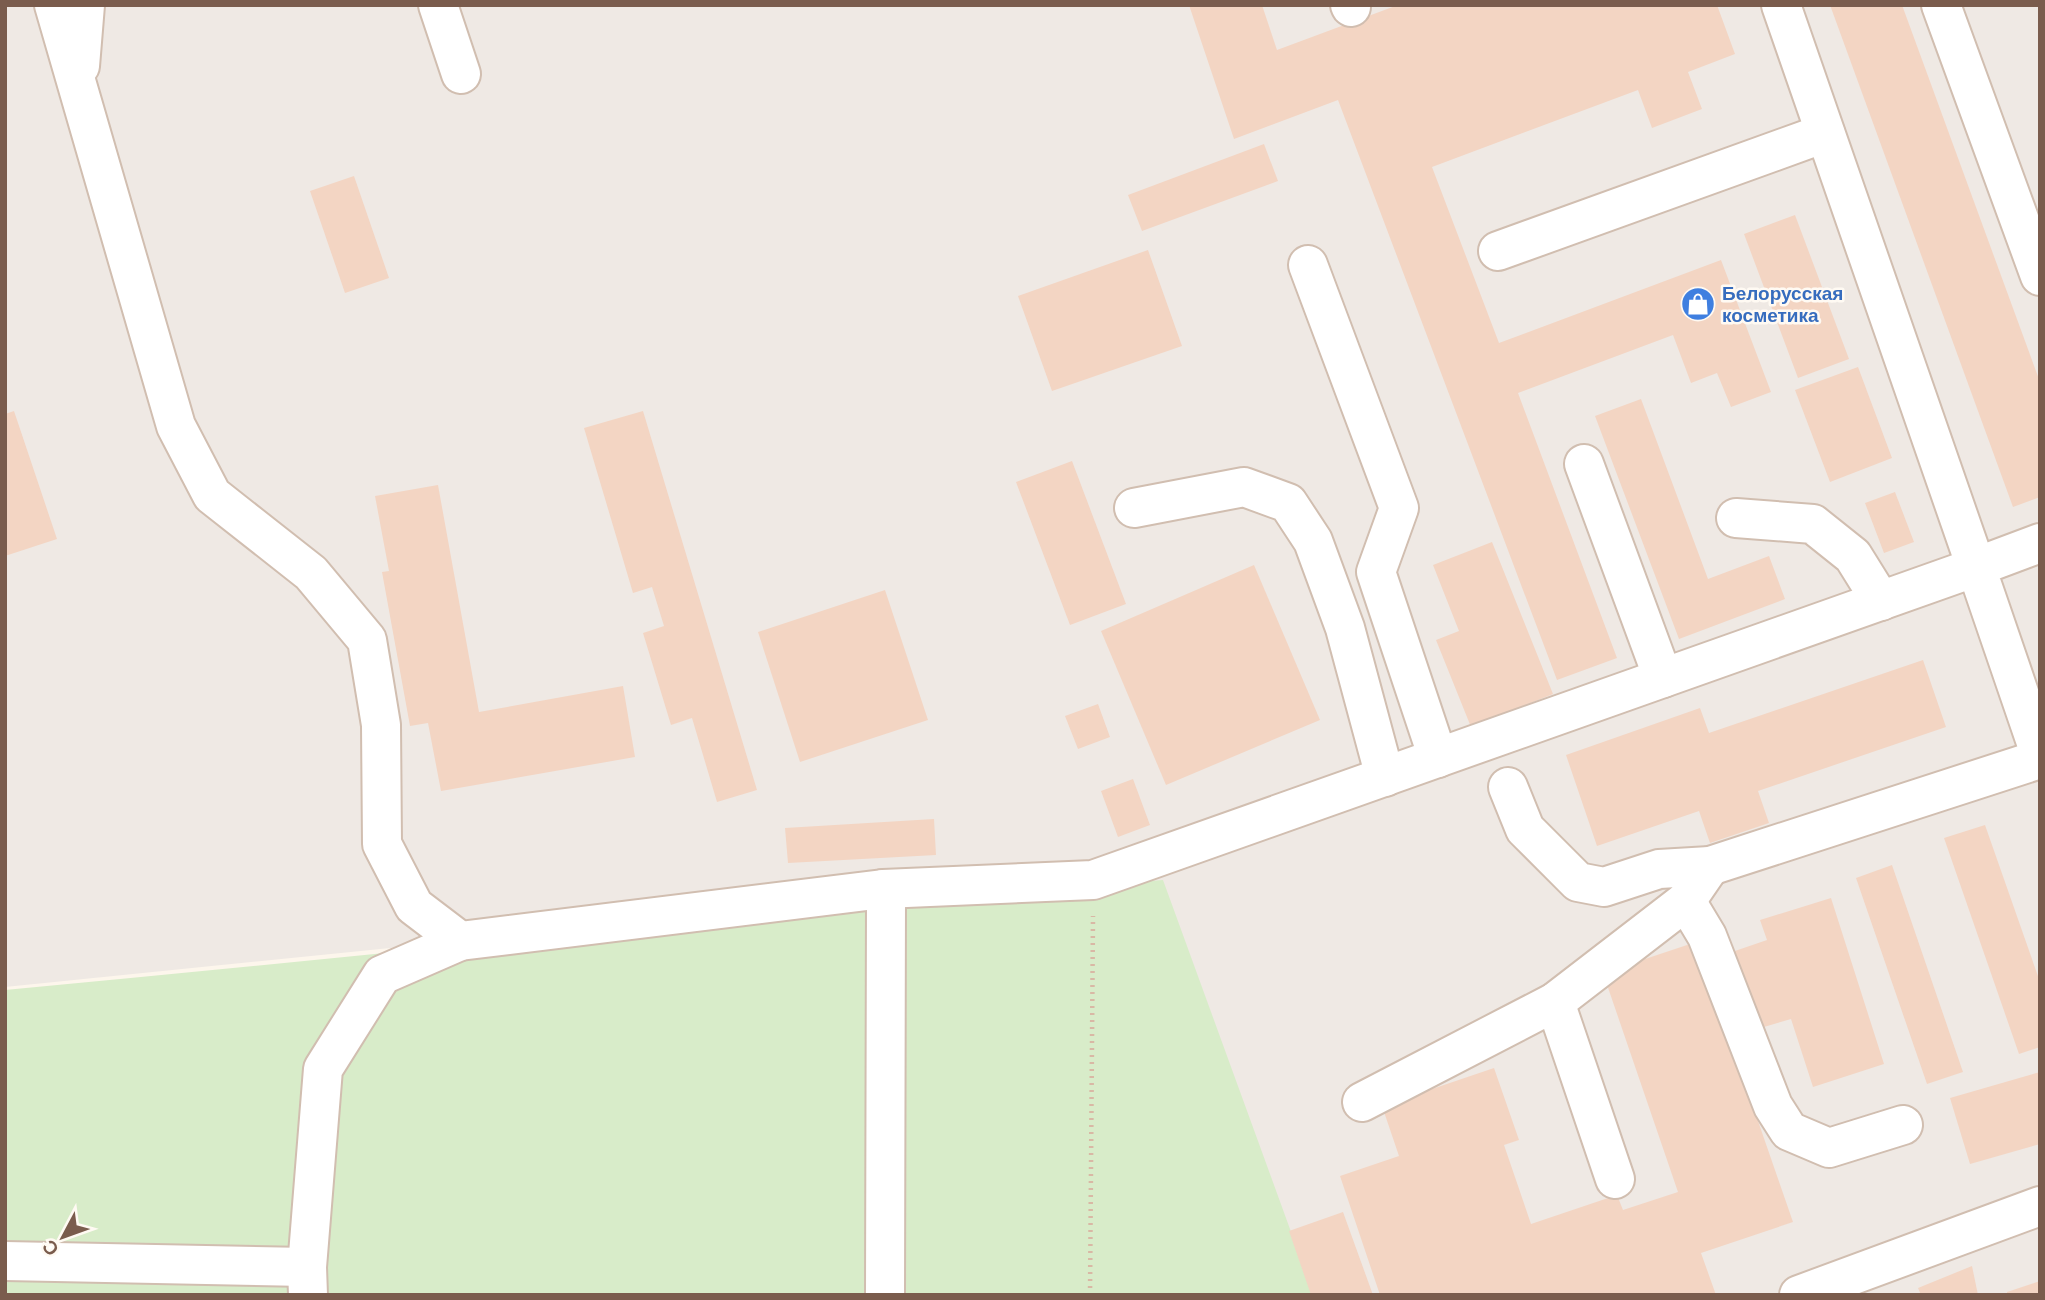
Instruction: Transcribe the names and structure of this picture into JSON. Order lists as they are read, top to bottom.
{
  "places": {
    "shop": ["Белорусская косметика"]
  },
  "north": "bottom left"
}
